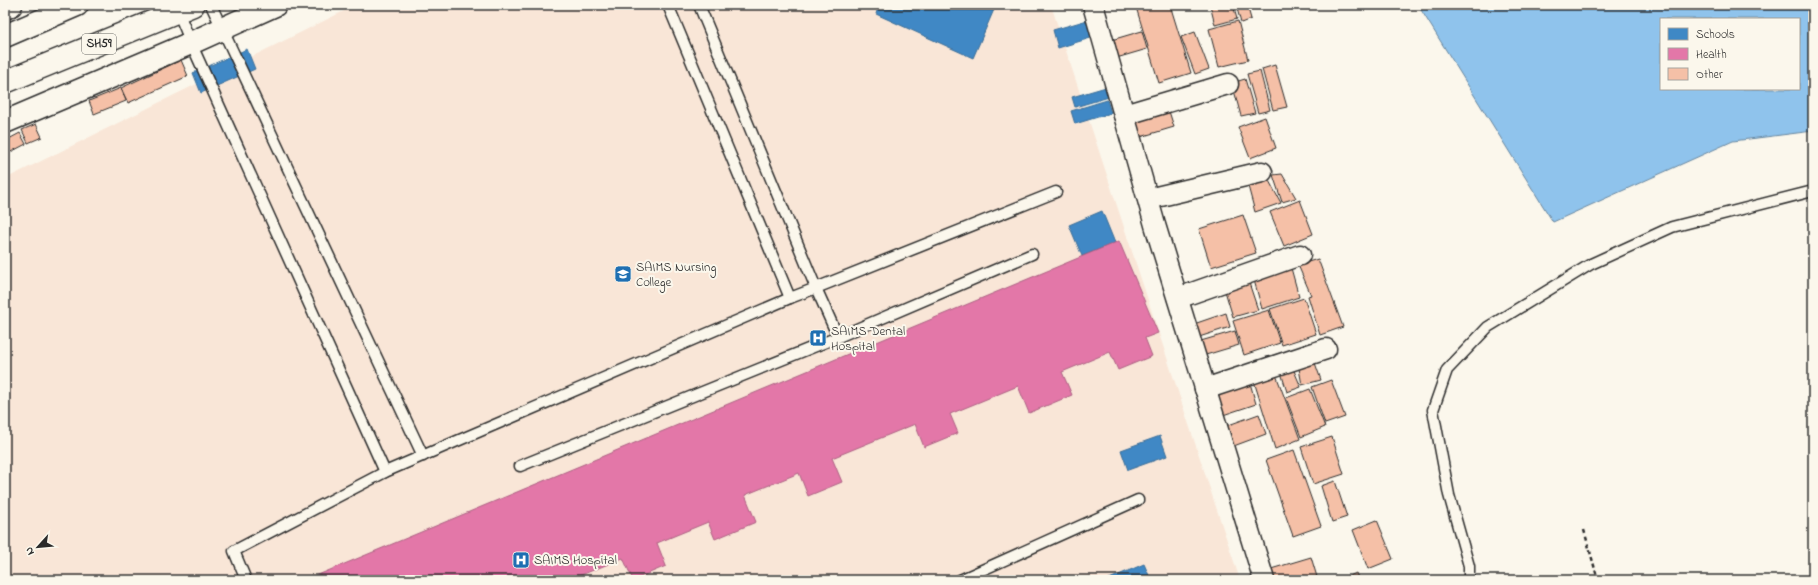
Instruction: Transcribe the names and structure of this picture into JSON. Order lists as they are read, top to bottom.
{
  "streets": {
    "street": ["SH59"]
  },
  "places": {
    "school or university": ["SAIMS Nursing College"],
    "hospital": ["SAIMS Dental Hospital", "SAIMS Hospital"]
  },
  "legend": ["Schools", "Health", "Other"],
  "north": "bottom left"
}
